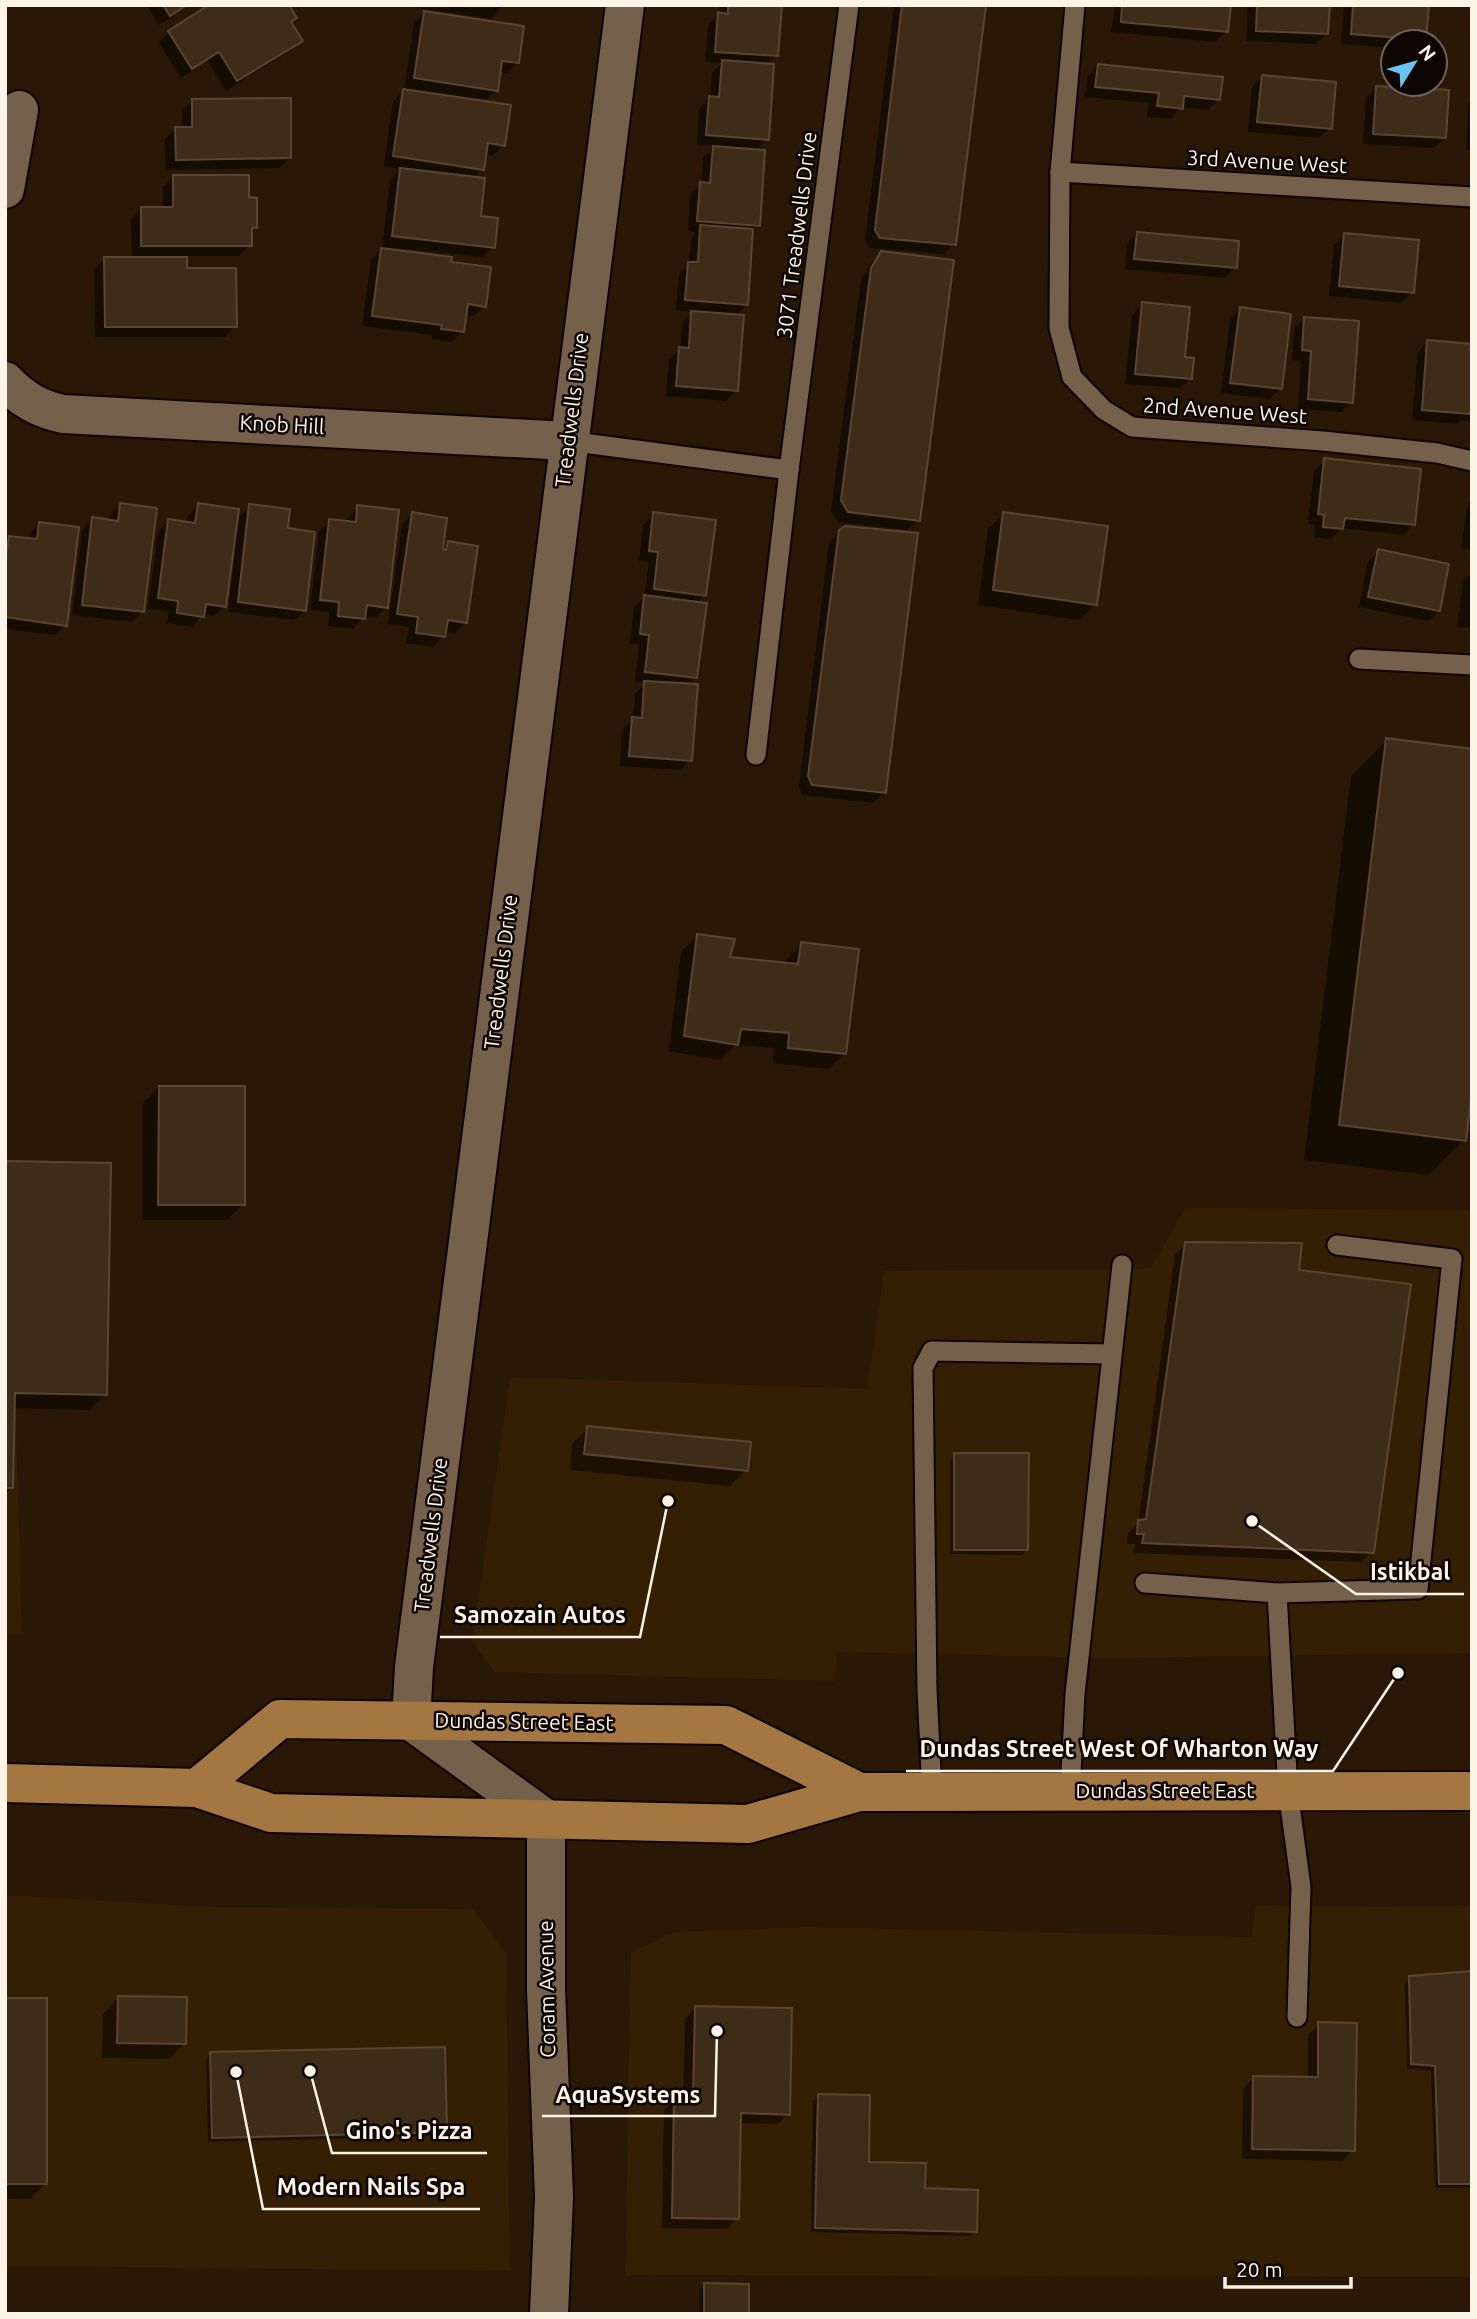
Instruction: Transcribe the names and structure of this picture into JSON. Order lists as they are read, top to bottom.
{
  "streets": {
    "main road": ["Dundas Street East"],
    "street": ["Treadwells Drive", "Knob Hill", "Coram Avenue"],
    "lane": ["3rd Avenue West", "3071 Treadwells Drive", "2nd Avenue West"]
  },
  "crossings": [
    ["3rd Avenue West", "2nd Avenue West"],
    ["Treadwells Drive", "Knob Hill"],
    ["Treadwells Drive", "Dundas Street East"],
    ["Dundas Street East", "Coram Avenue"]
  ],
  "places": [
    "Samozain Autos",
    "Istikbal",
    "Dundas Street West Of Wharton Way",
    "AquaSystems",
    "Gino's Pizza",
    "Modern Nails Spa"
  ],
  "scale_bar": "20 m",
  "north": "top right"
}
